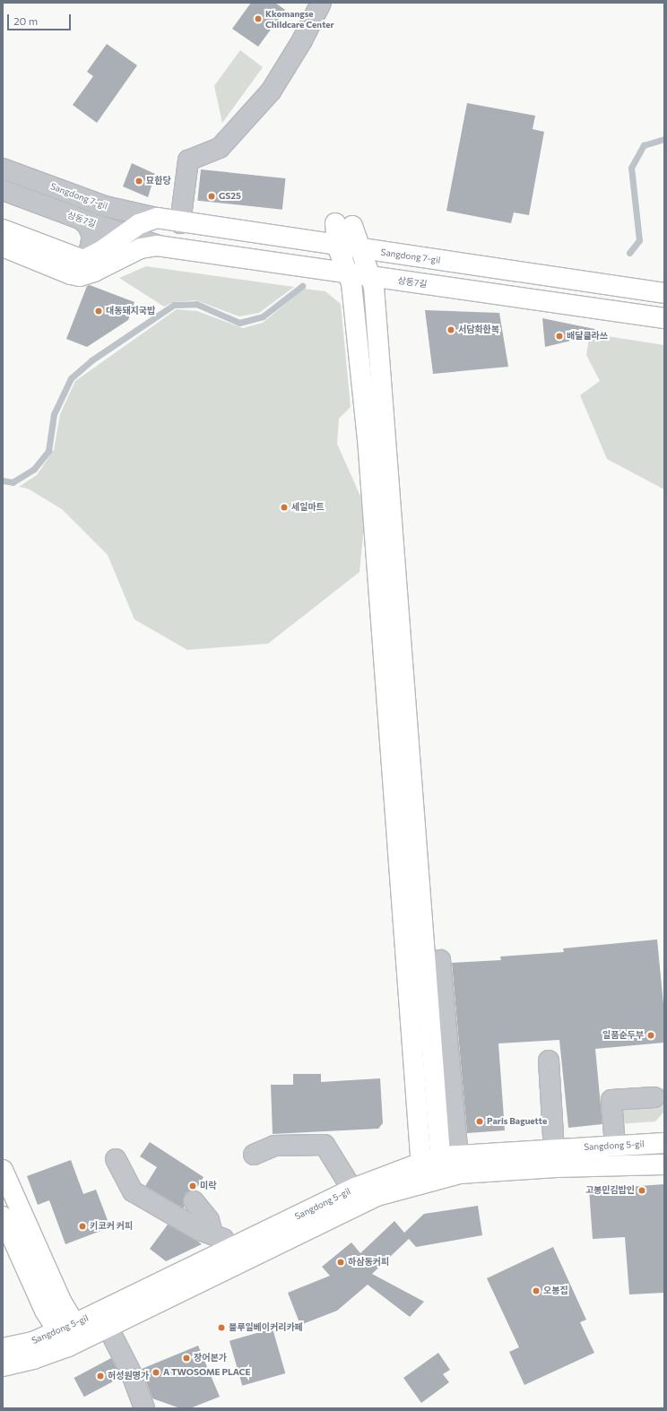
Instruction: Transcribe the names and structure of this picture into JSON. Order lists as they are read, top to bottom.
{
  "streets": {
    "street": ["Sangdong 7-gil", "상동7길", "Sangdong 5-gil"]
  },
  "places": [
    "Kkomangse Childcare Center",
    "묘한당",
    "GS25",
    "대동돼지국밥",
    "서담화한복",
    "배달클라쓰",
    "세일마트",
    "일품순두부",
    "Paris Baguette",
    "미락",
    "고봉민김밥인",
    "키코커 커피",
    "하삼동커피",
    "오봉집",
    "블루일베이커리카페",
    "장어본가",
    "A TWOSOME PLACE",
    "허성원명가"
  ],
  "scale_bar": "20 m"
}
